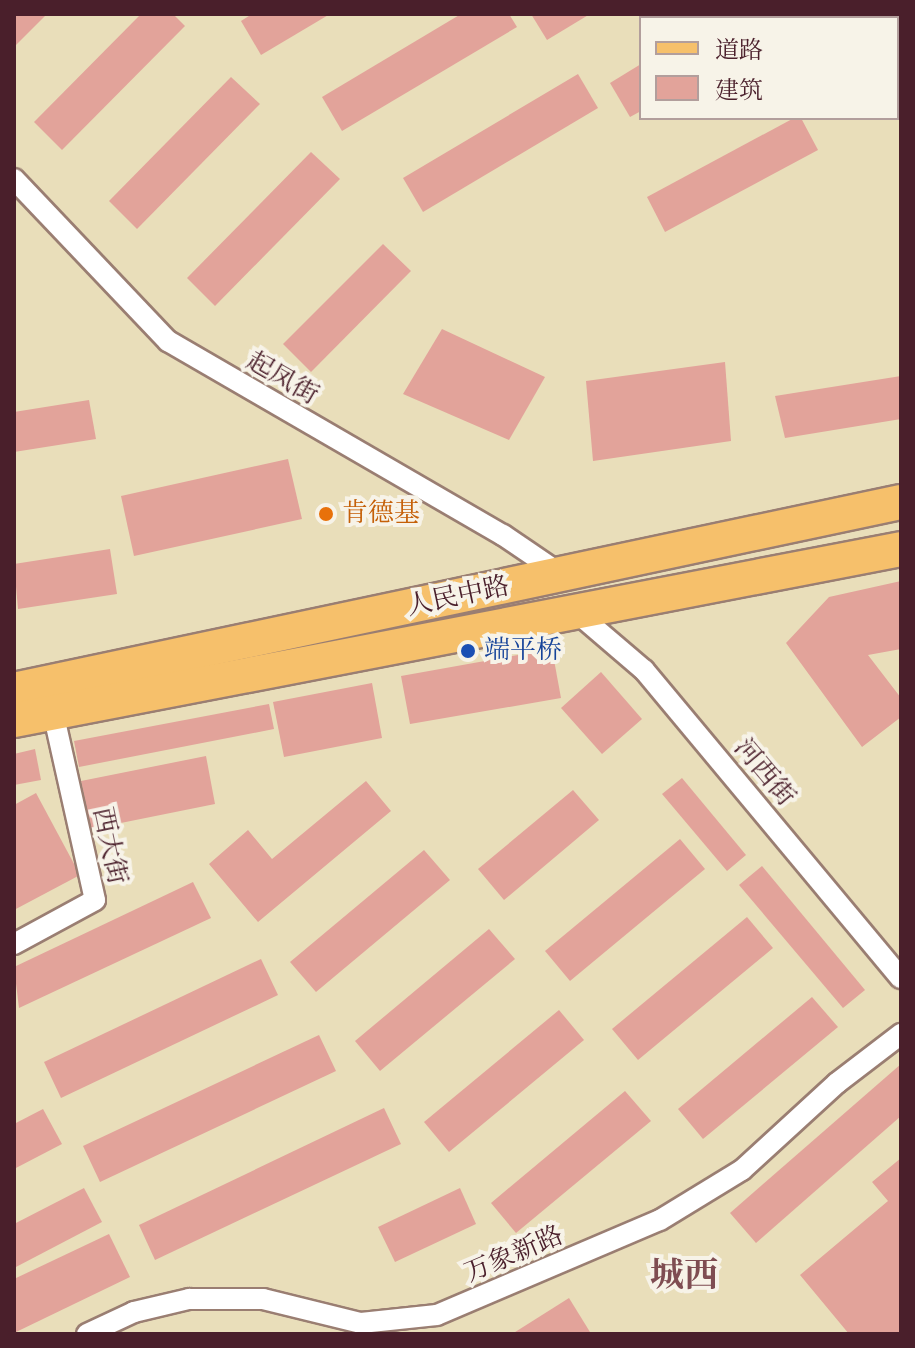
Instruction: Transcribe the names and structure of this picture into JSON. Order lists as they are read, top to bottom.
{
  "streets": {
    "main road": ["人民中路"],
    "street": [
      "起凤街",
      "河西街",
      "西大街",
      "万象新路"
    ]
  },
  "crossings": [
    ["起凤街", "人民中路"],
    ["人民中路", "河西街"],
    ["人民中路", "西大街"]
  ],
  "districts": ["城西"],
  "places": ["肯德基", "端平桥"],
  "legend": ["道路", "建筑"]
}
